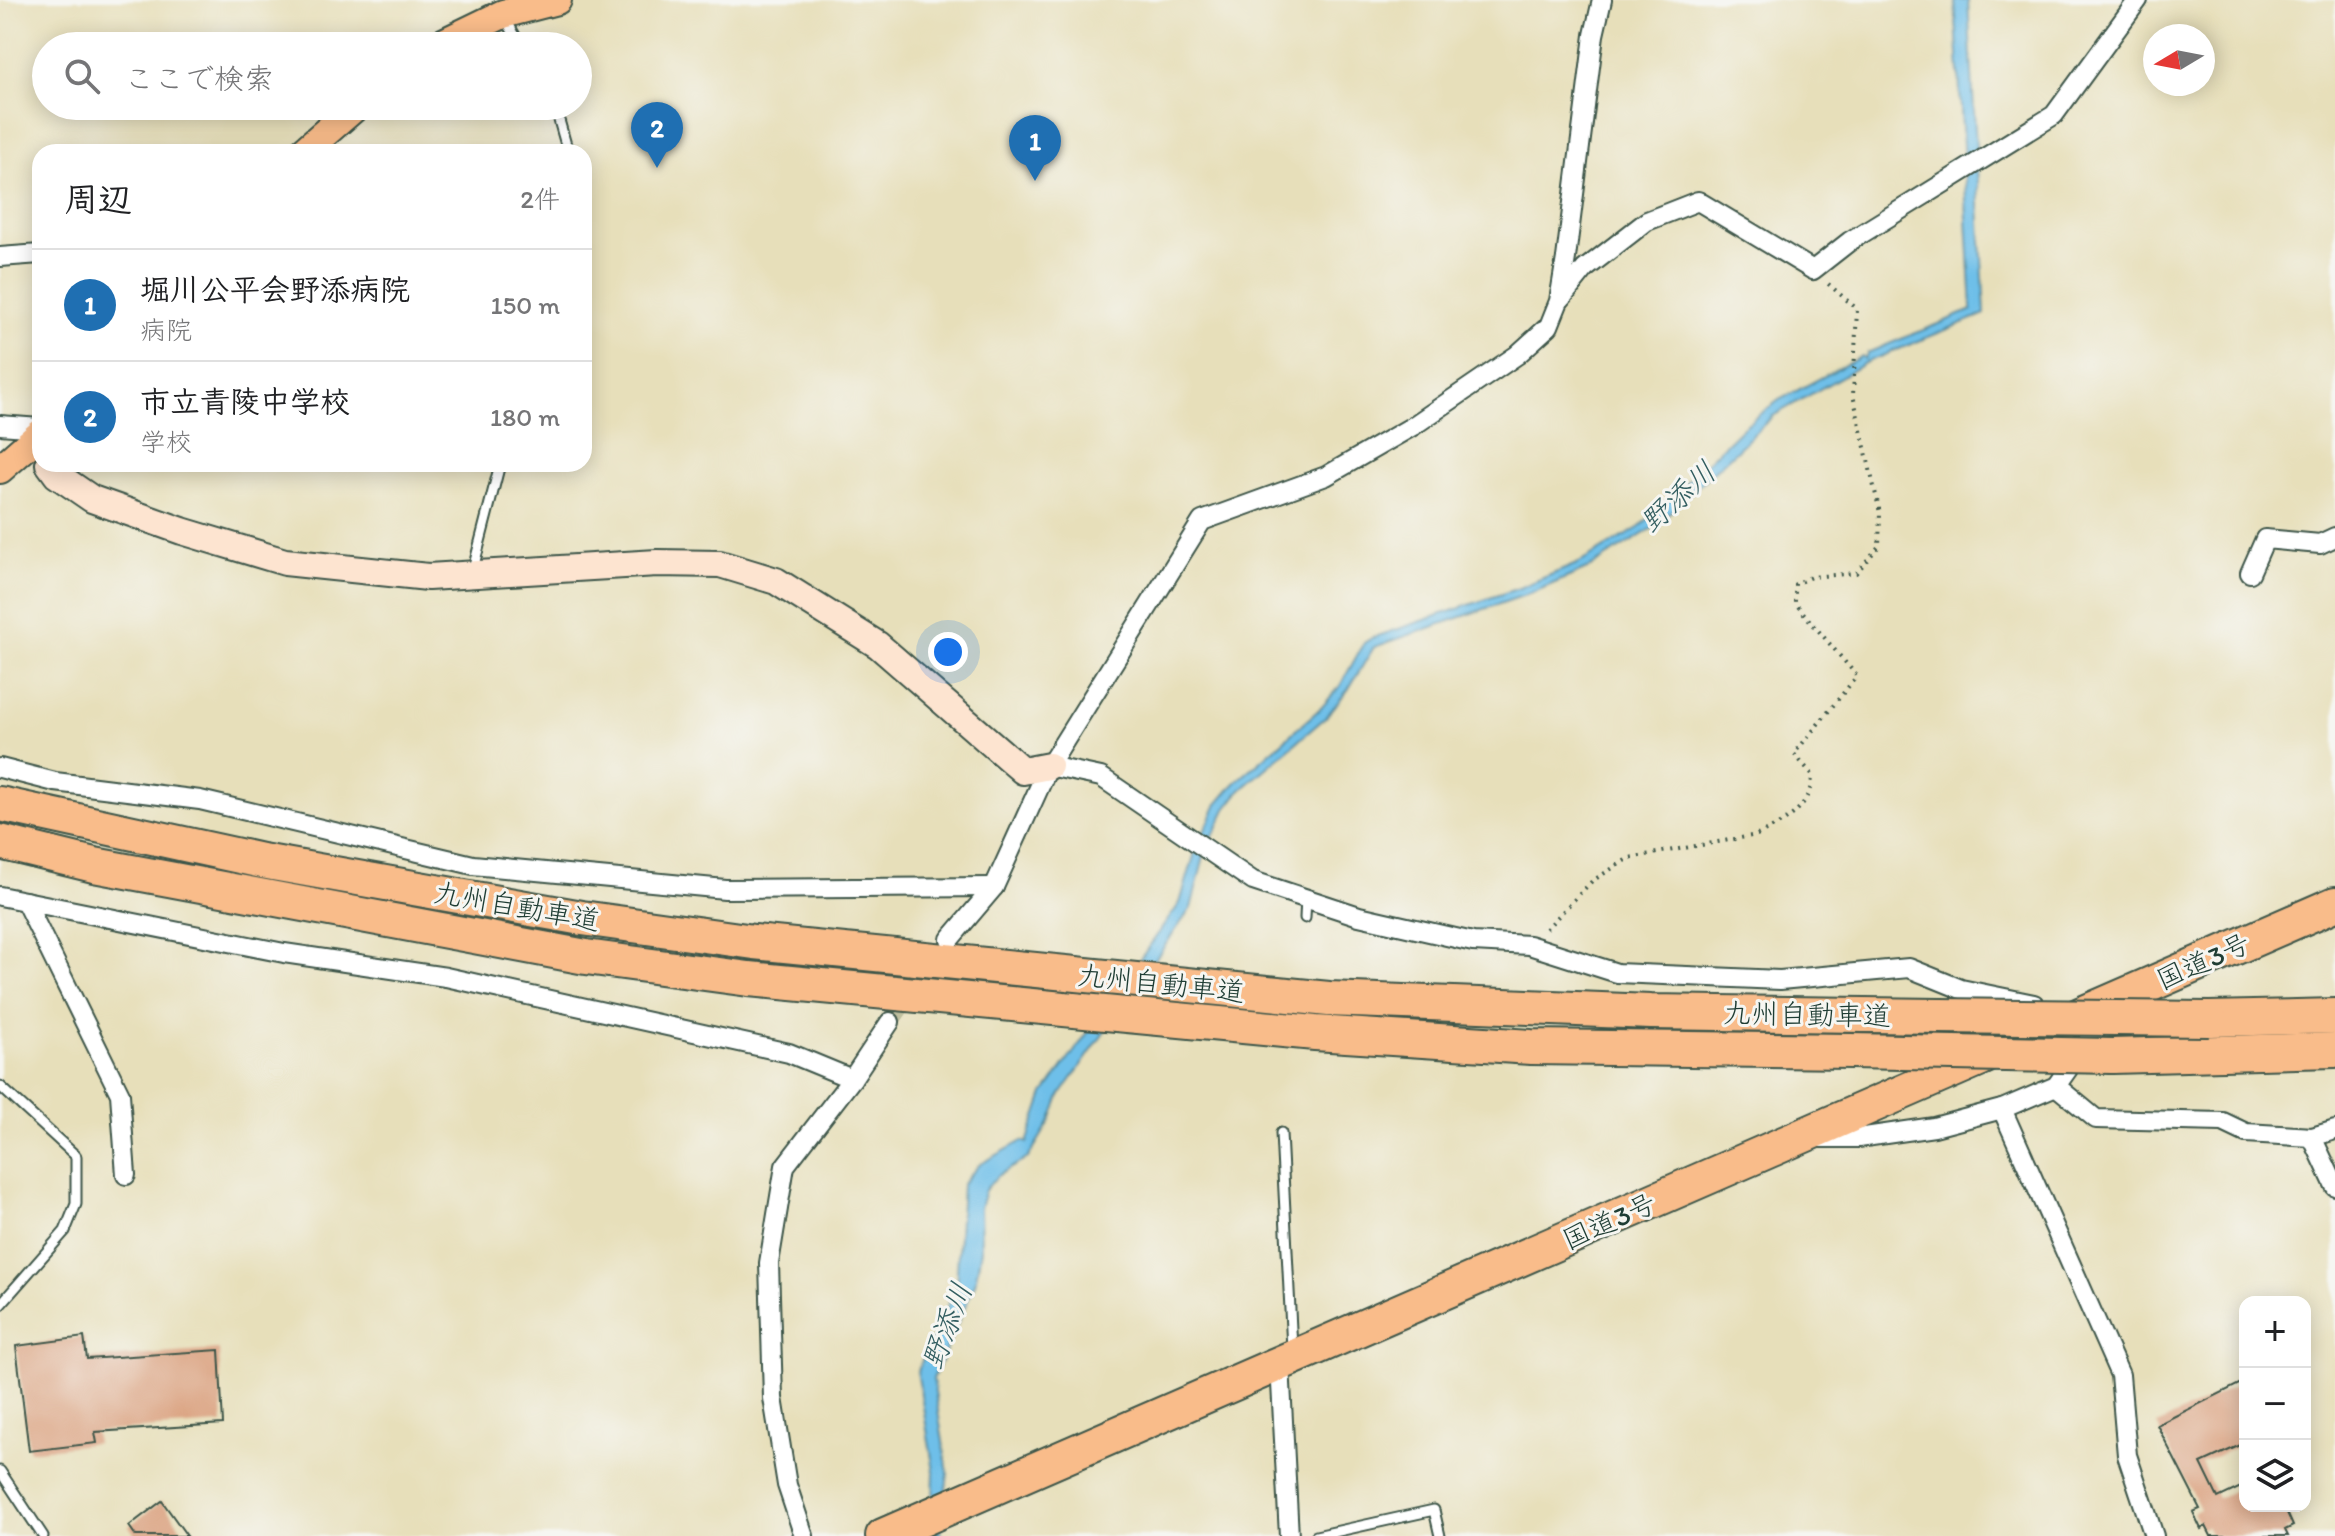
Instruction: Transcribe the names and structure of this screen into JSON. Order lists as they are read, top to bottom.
{
  "streets": {
    "highway": ["九州自動車道", "国道3号"]
  },
  "water": ["野添川"],
  "north": "left",
  "page": {
    "search": "ここで検索",
    "pins": ["2", "1"],
    "heading": ["周辺", "2件"],
    "list": [
      {
        "mark": "1",
        "name": "堀川公平会野添病院",
        "note": "病院",
        "value": "150 m"
      },
      {
        "mark": "2",
        "name": "市立青陵中学校",
        "note": "学校",
        "value": "180 m"
      }
    ],
    "map_buttons": ["+", "−"]
  }
}
